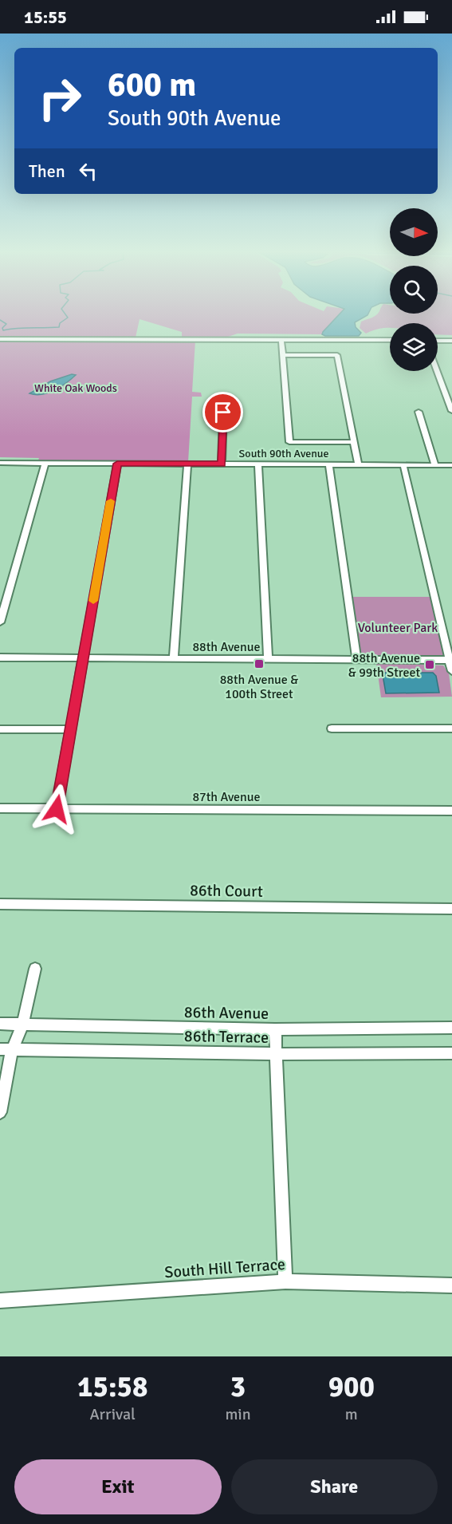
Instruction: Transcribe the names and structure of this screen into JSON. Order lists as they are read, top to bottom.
{
  "streets": {
    "street": [
      "South 90th Avenue",
      "88th Avenue",
      "87th Avenue",
      "86th Court",
      "86th Avenue",
      "86th Terrace",
      "South Hill Terrace"
    ]
  },
  "parks": ["White Oak Woods", "Volunteer Park"],
  "places": {
    "transit": ["88th Avenue & 100th Street", "88th Avenue & 99th Street"]
  },
  "north": "right",
  "page": {
    "status": "15:55",
    "turn": ["600 m", "South 90th Avenue"],
    "then": "Then",
    "eta": [
      "15:58",
      "Arrival",
      "3",
      "min",
      "900",
      "m"
    ],
    "buttons": ["Exit", "Share"]
  }
}
